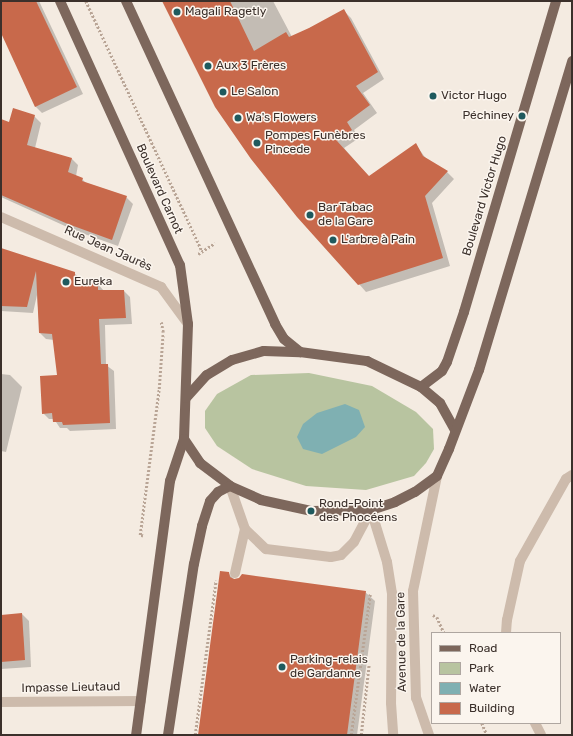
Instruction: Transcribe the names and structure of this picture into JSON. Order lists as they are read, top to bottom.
{
  "streets": {
    "main road": ["Boulevard Carnot", "Boulevard Victor Hugo"],
    "street": ["Rue Jean Jaurès", "Avenue de la Gare", "Impasse Lieutaud"]
  },
  "crossings": [
    ["Boulevard Carnot", "Rue Jean Jaurès"]
  ],
  "places": [
    "Magali Ragetly",
    "Aux 3 Frères",
    "Le Salon",
    "Victor Hugo",
    "Péchiney",
    "Wa's Flowers",
    "Pompes Funèbres Pincede",
    "Bar Tabac de la Gare",
    "L'arbre à Pain",
    "Eureka",
    "Rond-Point des Phocéens",
    "Parking-relais de Gardanne"
  ],
  "legend": [
    "Road",
    "Park",
    "Water",
    "Building"
  ]
}
